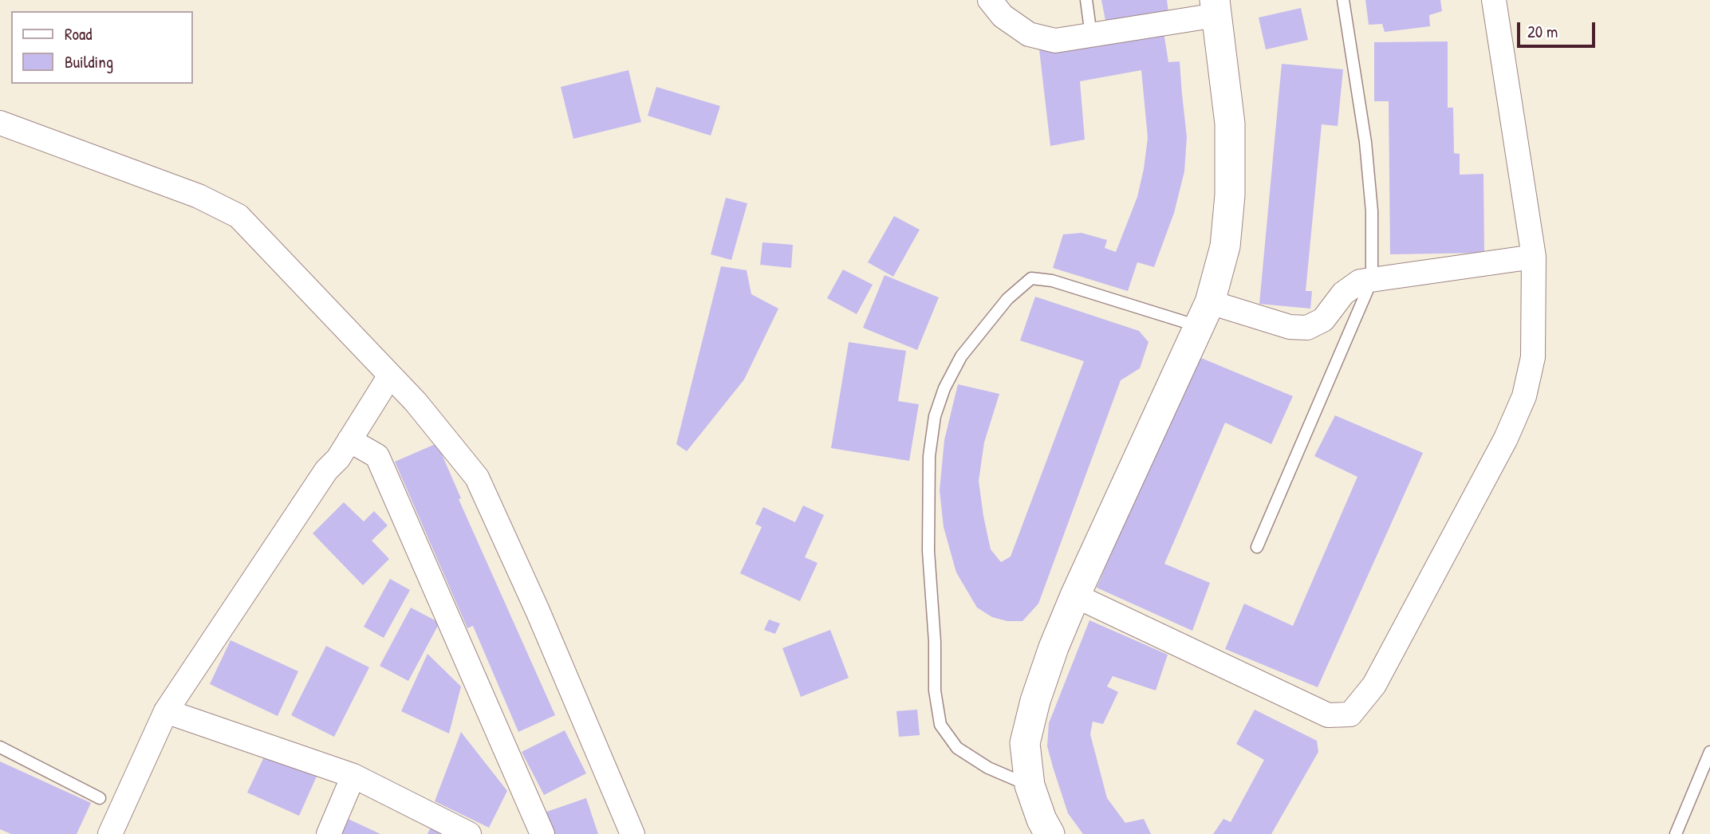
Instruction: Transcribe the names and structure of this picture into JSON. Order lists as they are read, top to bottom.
{
  "legend": ["Road", "Building"],
  "scale_bar": "20 m"
}
